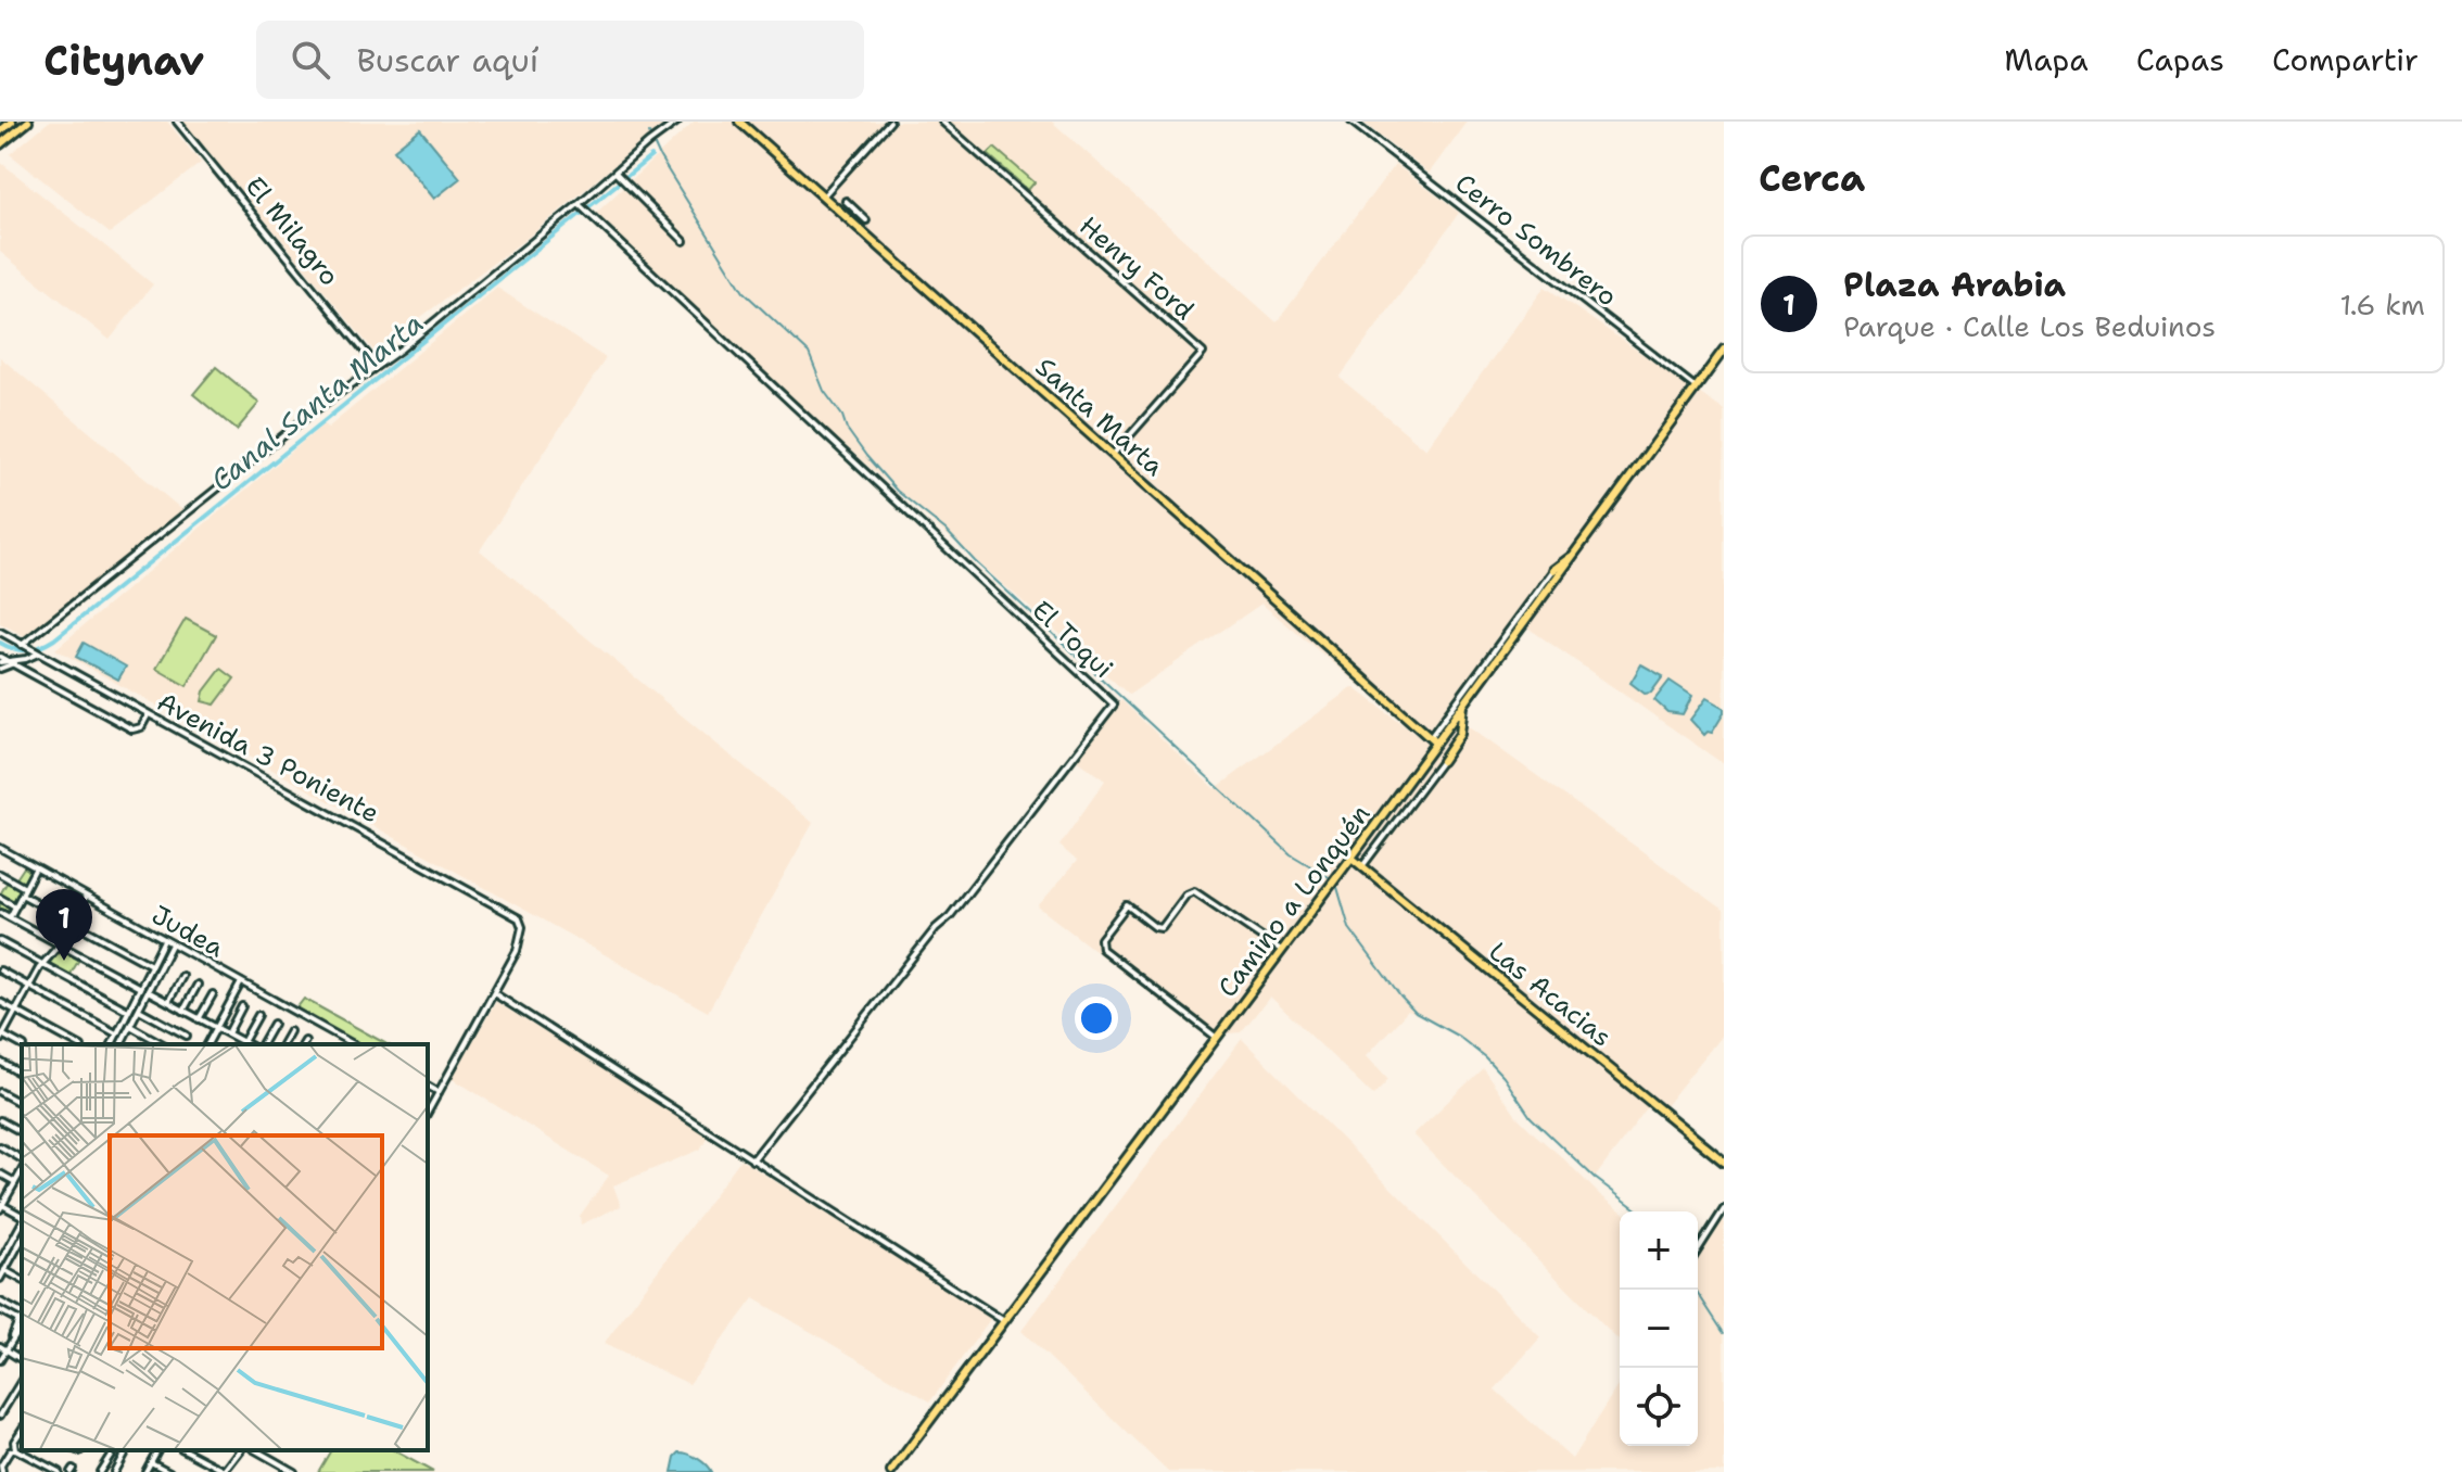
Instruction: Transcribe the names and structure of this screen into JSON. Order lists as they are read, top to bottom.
{
  "streets": {
    "main road": ["Santa Marta", "Camino a Lonquén", "Las Acacias"],
    "street": [
      "El Milagro",
      "Cerro Sombrero",
      "Henry Ford",
      "El Toqui",
      "Avenida 3 Poniente",
      "Judea"
    ]
  },
  "crossings": [
    ["Cerro Sombrero", "Camino a Lonquén"],
    ["Henry Ford", "Santa Marta"],
    ["Santa Marta", "Camino a Lonquén"],
    ["Camino a Lonquén", "Las Acacias"]
  ],
  "water": ["Canal Santa Marta"],
  "page": {
    "header": "Citynav",
    "search": "Buscar aquí",
    "nav": ["Mapa", "Capas", "Compartir"],
    "heading": "Cerca",
    "list": [
      {
        "mark": "1",
        "name": "Plaza Arabia",
        "note": "Parque · Calle Los Beduinos",
        "value": "1.6 km"
      }
    ],
    "pins": "1",
    "map_buttons": ["+", "−"]
  }
}
